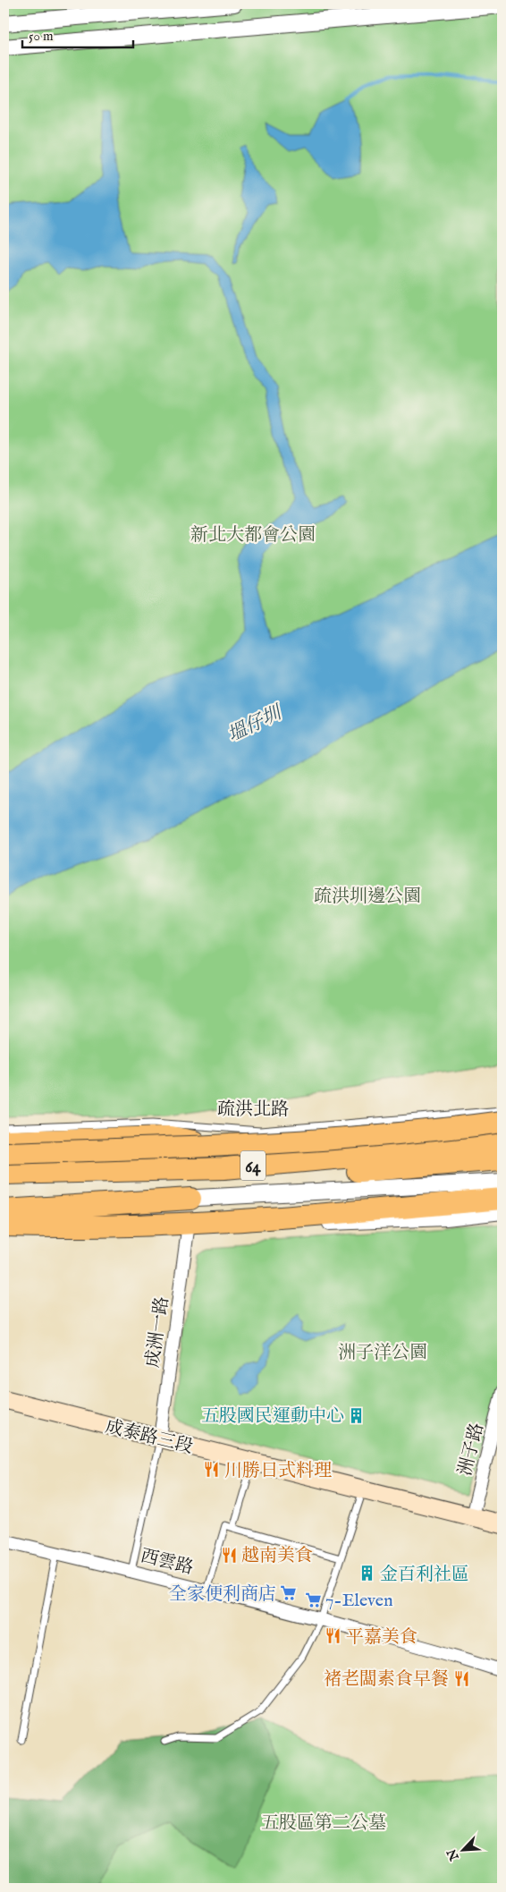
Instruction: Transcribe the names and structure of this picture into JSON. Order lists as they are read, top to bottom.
{
  "streets": {
    "highway": ["64"],
    "main road": ["成泰路三段"],
    "street": ["成洲一路", "洲子路", "西雲路"],
    "lane": ["疏洪北路"]
  },
  "crossings": [
    ["成洲一路", "成泰路三段"],
    ["成泰路三段", "洲子路"]
  ],
  "water": ["塭仔圳"],
  "parks": [
    "新北大都會公園",
    "疏洪圳邊公園",
    "洲子洋公園",
    "五股區第二公墓"
  ],
  "places": {
    "building": ["五股國民運動中心", "金百利社區"],
    "restaurant": [
      "川勝日式料理",
      "越南美食",
      "平嘉美食",
      "褚老闆素食早餐"
    ],
    "supermarket": ["全家便利商店", "7-Eleven"]
  },
  "scale_bar": "50 m",
  "north": "bottom left"
}
